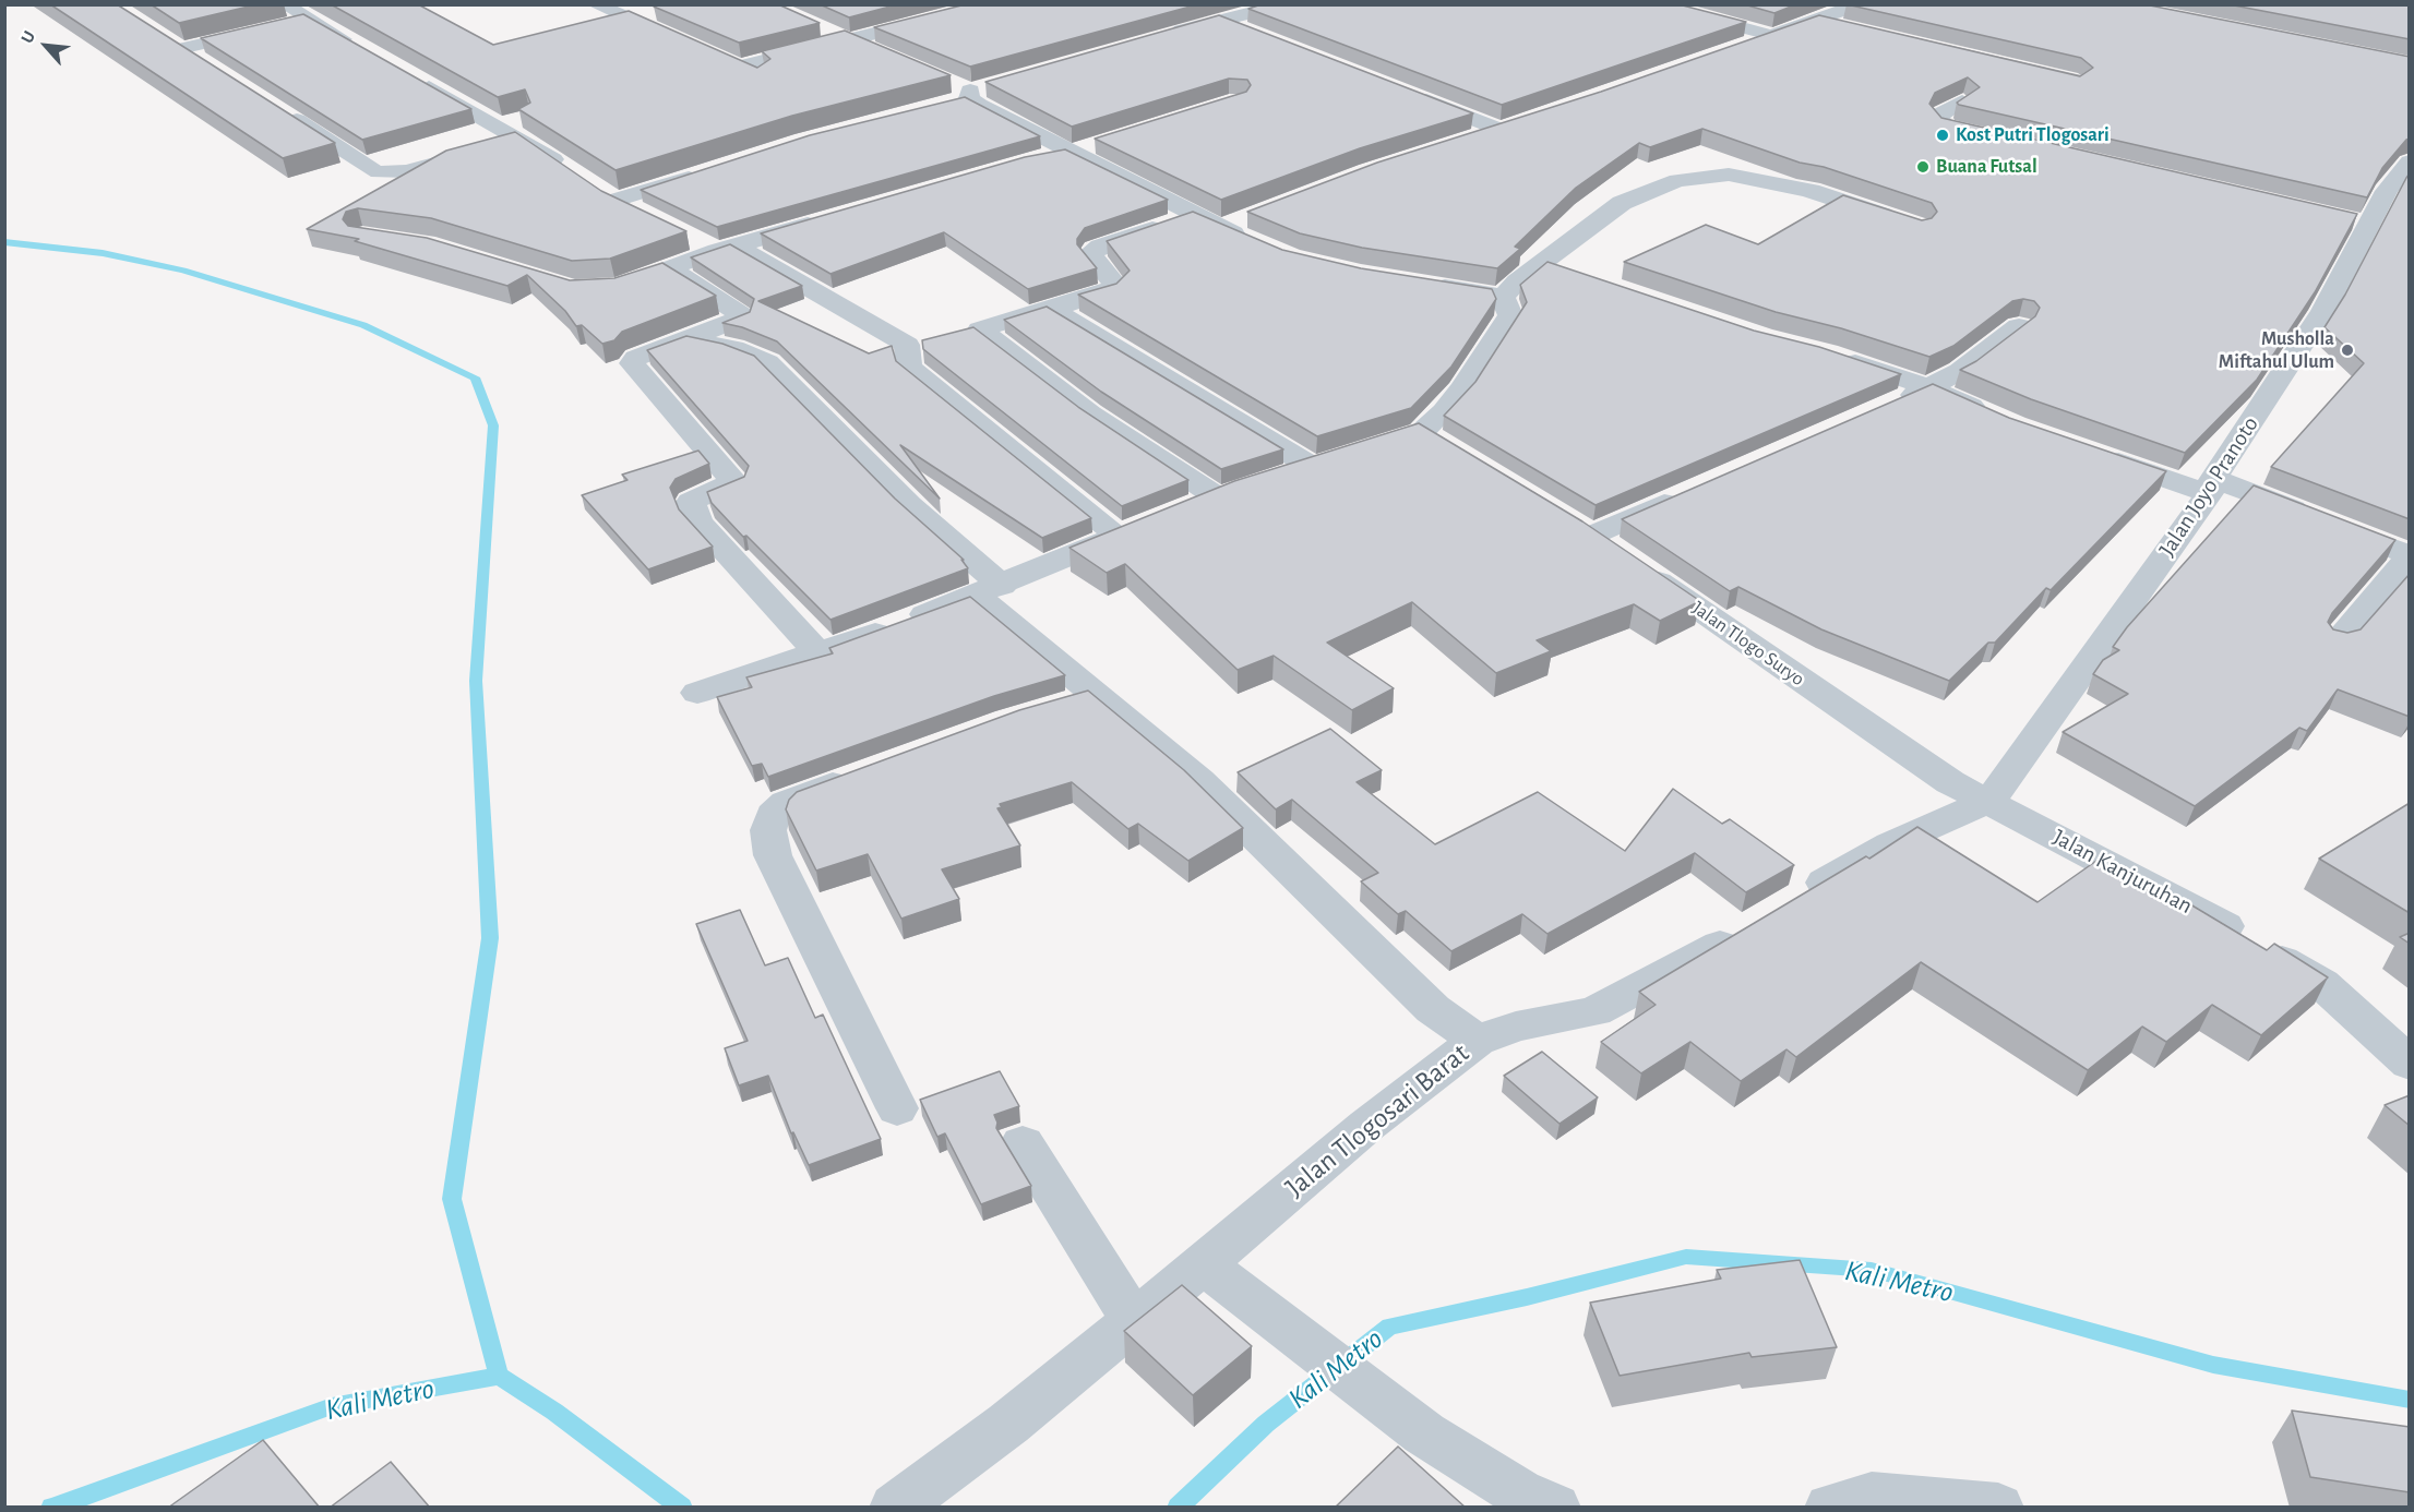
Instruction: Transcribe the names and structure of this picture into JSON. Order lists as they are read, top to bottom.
{
  "streets": {
    "street": [
      "Jalan Joyo Pranoto",
      "Jalan Tlogo Suryo",
      "Jalan Kanjuruhan",
      "Jalan Tlogosari Barat"
    ]
  },
  "crossings": [
    ["Jalan Joyo Pranoto", "Jalan Tlogo Suryo"],
    ["Jalan Joyo Pranoto", "Jalan Kanjuruhan"],
    ["Jalan Tlogo Suryo", "Jalan Kanjuruhan"]
  ],
  "water": ["Kali Metro"],
  "places": ["Kost Putri Tlogosari", "Buana Futsal", "Musholla Miftahul Ulum"],
  "north": "top left"
}
